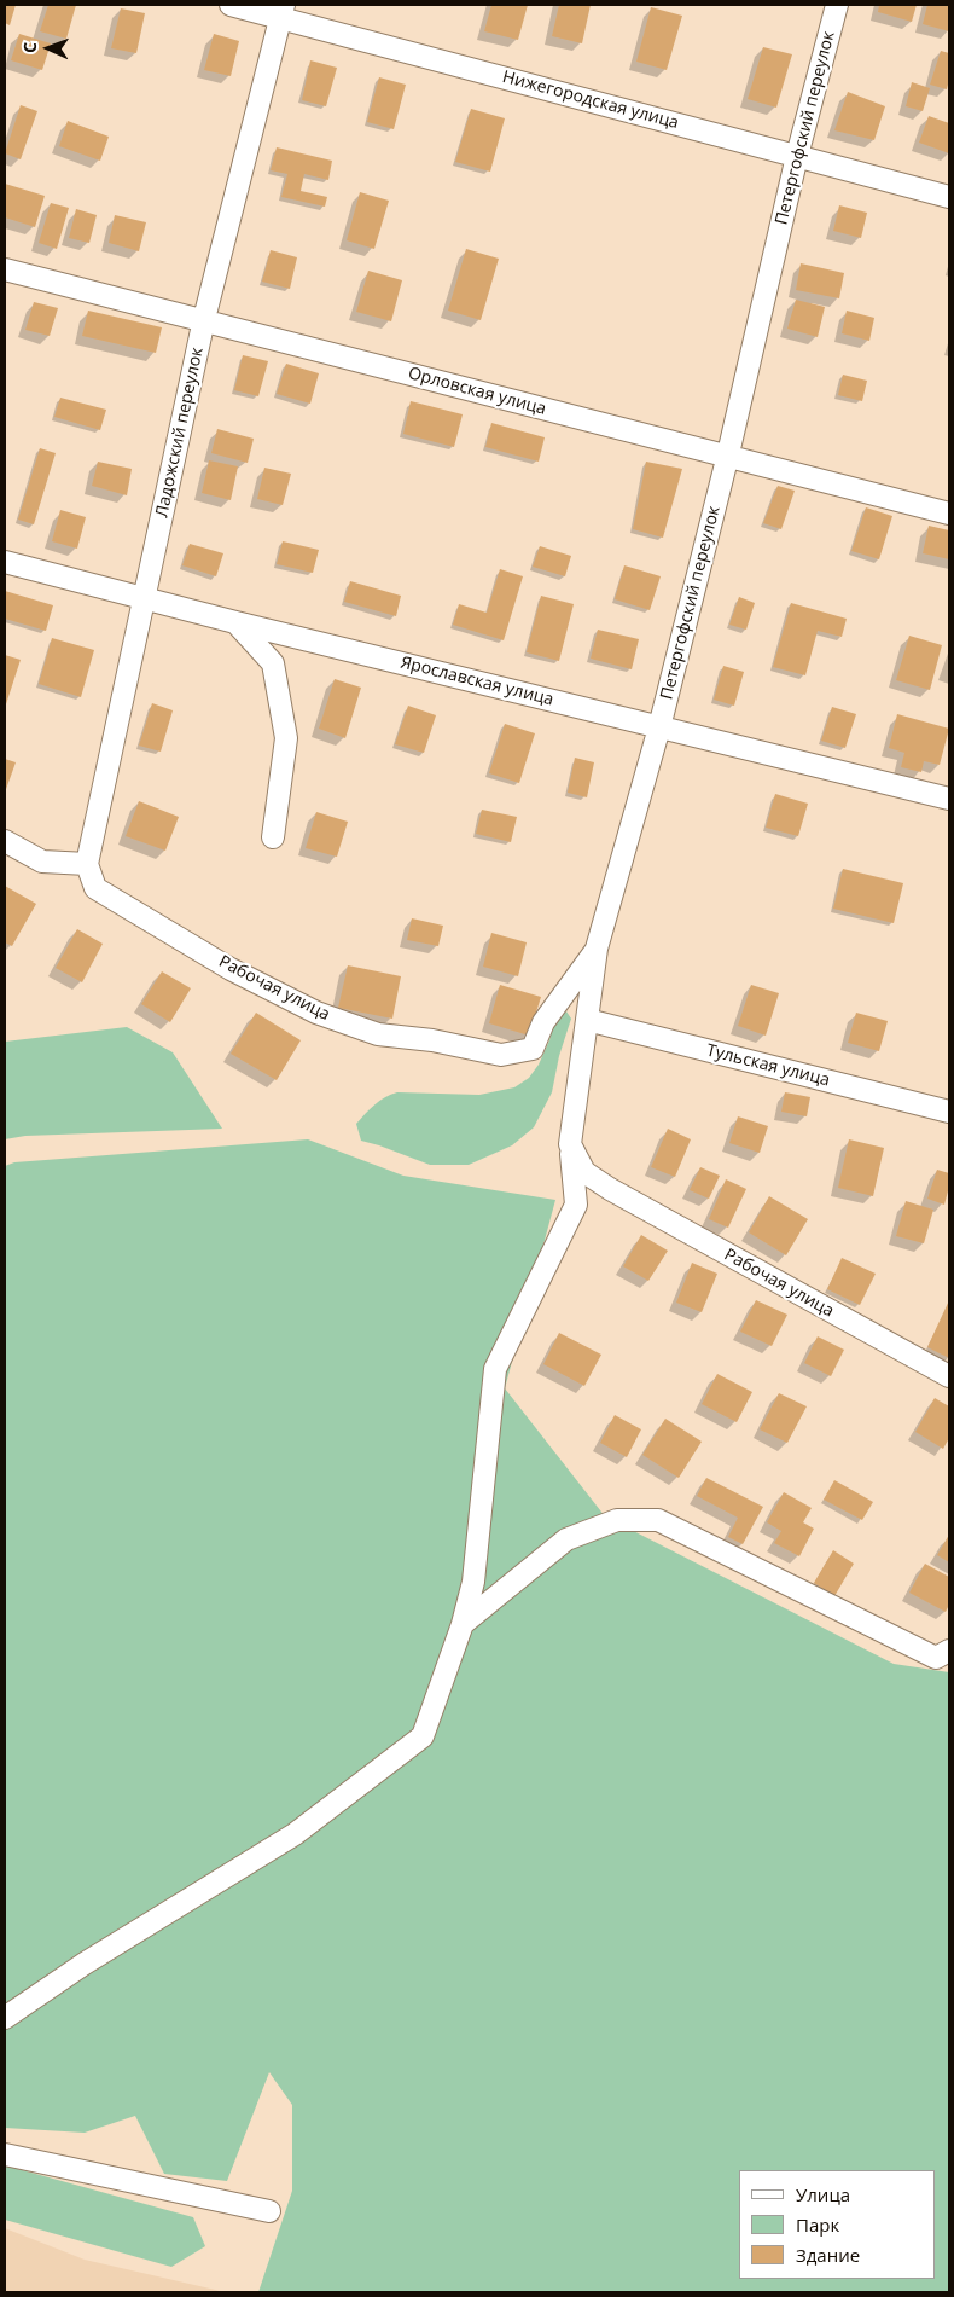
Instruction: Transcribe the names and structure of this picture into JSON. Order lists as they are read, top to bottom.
{
  "streets": {
    "street": [
      "Нижегородская улица",
      "Петергофский переулок",
      "Орловская улица",
      "Ладожский переулок",
      "Ярославская улица",
      "Рабочая улица",
      "Тульская улица"
    ]
  },
  "crossings": [
    ["Нижегородская улица", "Петергофский переулок"],
    ["Нижегородская улица", "Ладожский переулок"],
    ["Петергофский переулок", "Орловская улица"],
    ["Петергофский переулок", "Ярославская улица"],
    ["Петергофский переулок", "Рабочая улица"],
    ["Петергофский переулок", "Тульская улица"],
    ["Орловская улица", "Ладожский переулок"],
    ["Ладожский переулок", "Ярославская улица"],
    ["Ладожский переулок", "Рабочая улица"]
  ],
  "legend": ["Улица", "Парк", "Здание"],
  "north": "left"
}
